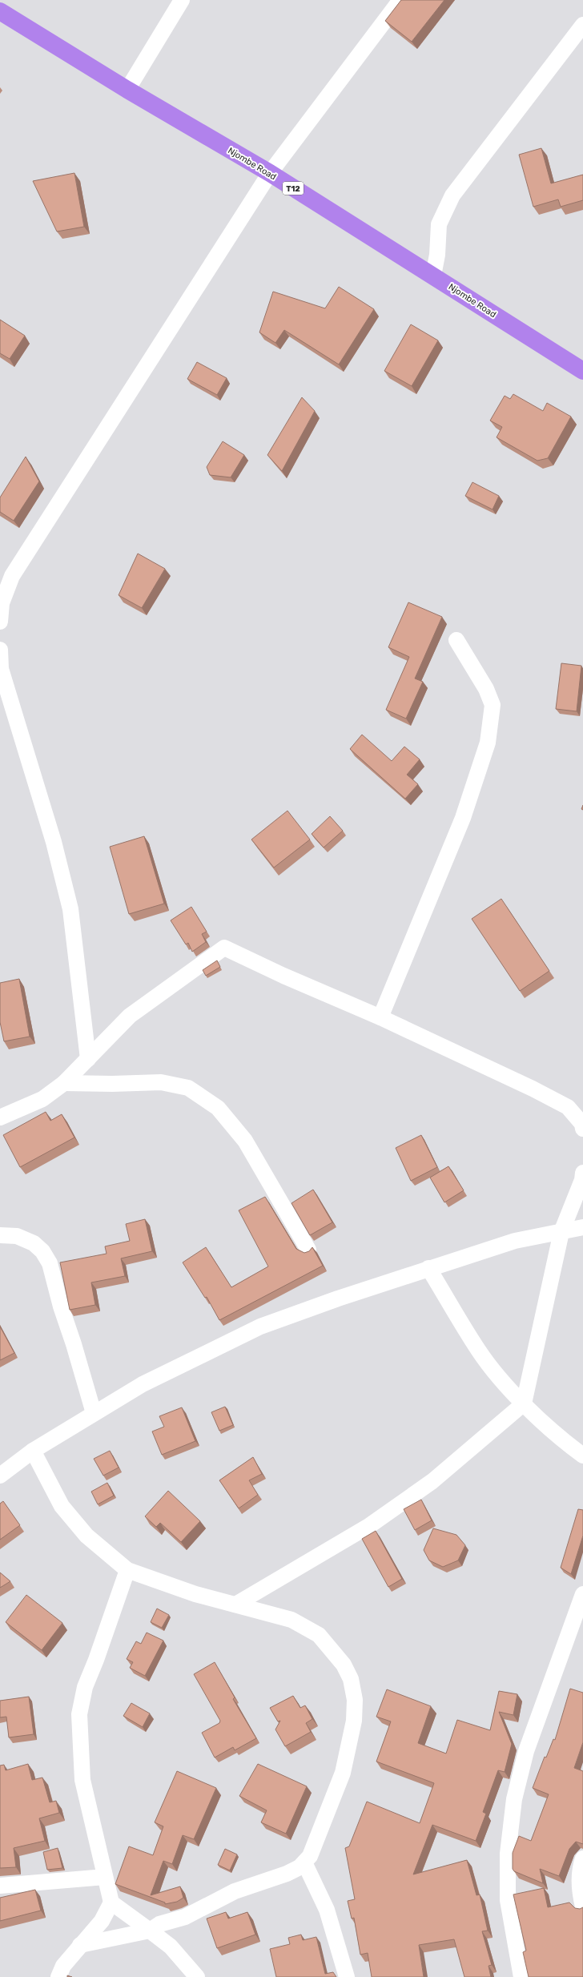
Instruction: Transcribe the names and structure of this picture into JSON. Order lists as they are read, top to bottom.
{
  "streets": {
    "highway": ["Njombe Road", "T12"]
  }
}
